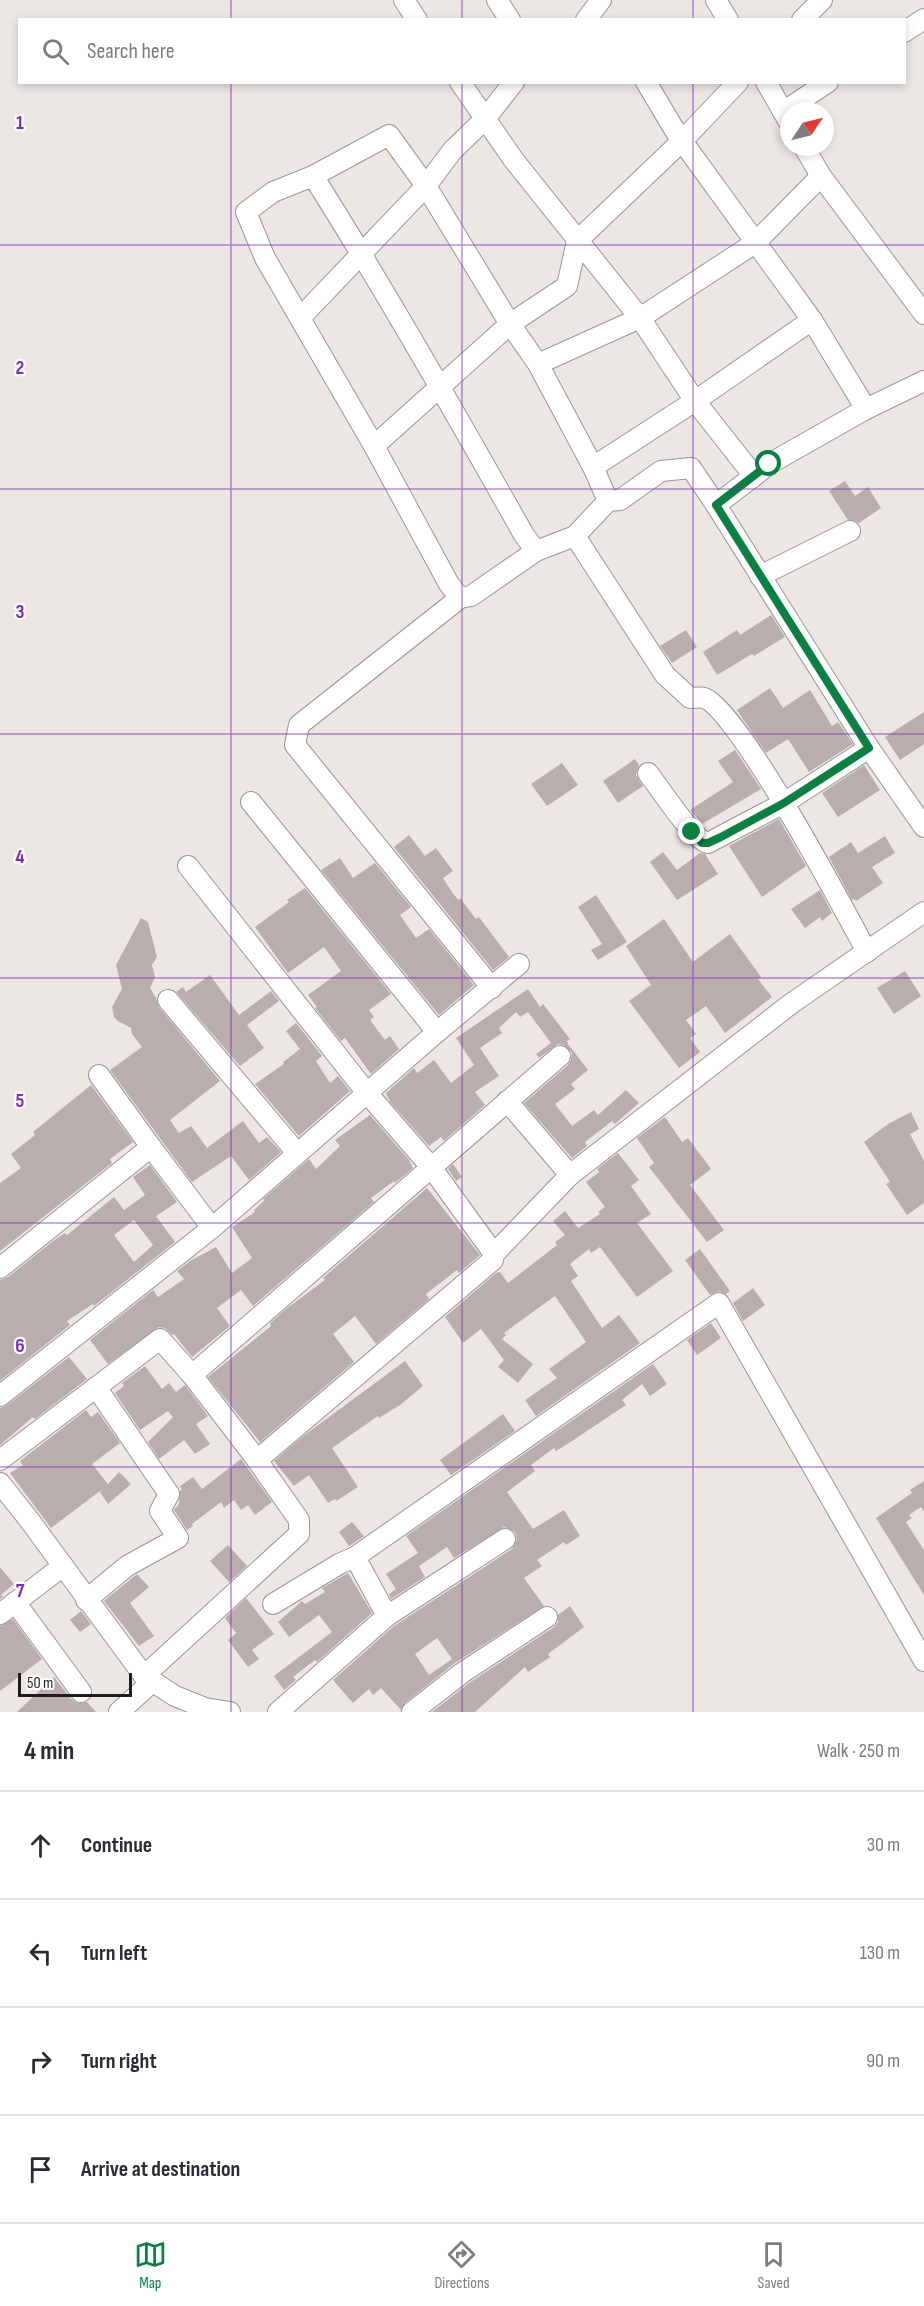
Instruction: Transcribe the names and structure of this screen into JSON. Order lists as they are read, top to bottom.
{
  "scale_bar": "50 m",
  "north": "top right",
  "page": {
    "search": "Search here",
    "scale": "50 m",
    "heading": ["4 min", "Walk · 250 m"],
    "list": [
      ["Continue", "30 m"],
      ["Turn left", "130 m"],
      ["Turn right", "90 m"],
      "Arrive at destination"
    ],
    "nav": ["Map", "Directions", "Saved"]
  },
  "grid": {
    "rows": [
      "1",
      "2",
      "3",
      "4",
      "5",
      "6",
      "7"
    ]
  }
}
